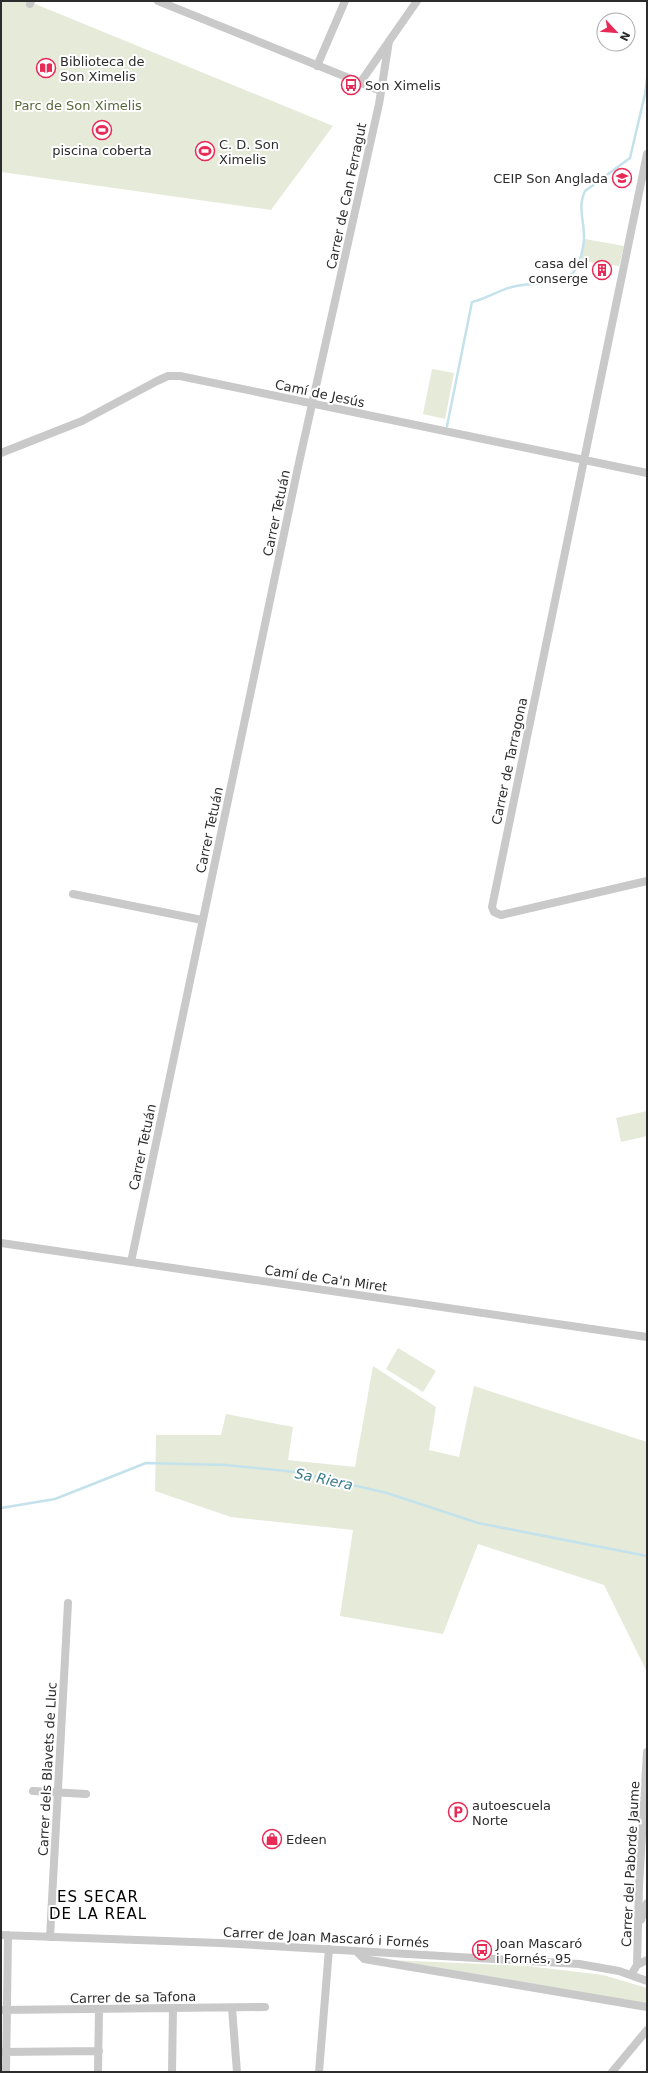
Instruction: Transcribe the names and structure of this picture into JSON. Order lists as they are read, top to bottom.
{
  "streets": {
    "street": [
      "Carrer de Can Ferragut",
      "Camí de Jesús",
      "Carrer Tetuán",
      "Carrer de Tarragona",
      "Camí de Ca'n Miret",
      "Carrer dels Blavets de Lluc",
      "Carrer del Paborde Jaume",
      "Carrer de Joan Mascaró i Fornés",
      "Carrer de sa Tafona"
    ]
  },
  "crossings": [
    ["Carrer de Can Ferragut", "Camí de Jesús"],
    ["Carrer de Can Ferragut", "Carrer Tetuán"],
    ["Camí de Jesús", "Carrer Tetuán"],
    ["Camí de Jesús", "Carrer de Tarragona"],
    ["Carrer Tetuán", "Camí de Ca'n Miret"],
    ["Carrer dels Blavets de Lluc", "Carrer de Joan Mascaró i Fornés"],
    ["Carrer del Paborde Jaume", "Carrer de Joan Mascaró i Fornés"]
  ],
  "districts": ["ES SECAR DE LA REAL"],
  "water": ["Sa Riera"],
  "parks": ["Parc de Son Ximelis"],
  "places": {
    "library": ["Biblioteca de Son Ximelis"],
    "bus stop": ["Son Ximelis", "Joan Mascaró i Fornés, 95"],
    "sports": ["piscina coberta", "C. D. Son Ximelis"],
    "school or university": ["CEIP Son Anglada"],
    "building": ["casa del conserge"],
    "parking": ["autoescuela Norte"],
    "shop": ["Edeen"]
  },
  "north": "bottom right"
}
